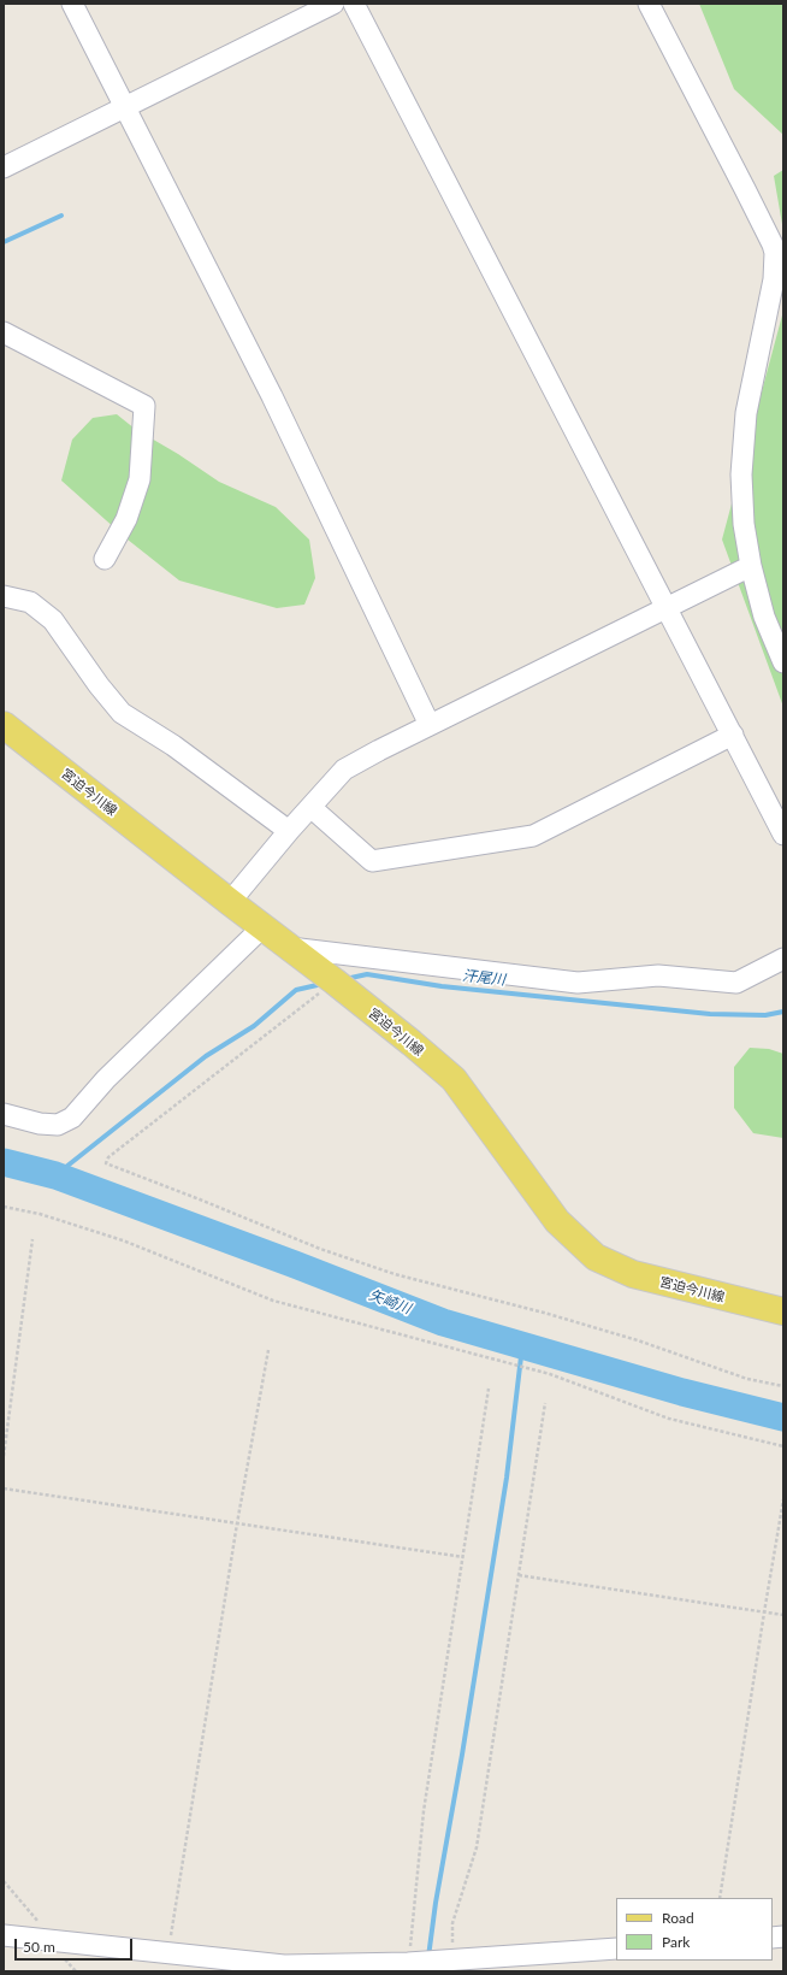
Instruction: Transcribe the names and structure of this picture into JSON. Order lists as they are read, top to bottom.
{
  "streets": {
    "main road": ["宮迫今川線"]
  },
  "water": ["汗尾川", "矢崎川"],
  "legend": ["Road", "Park"],
  "scale_bar": "50 m"
}
